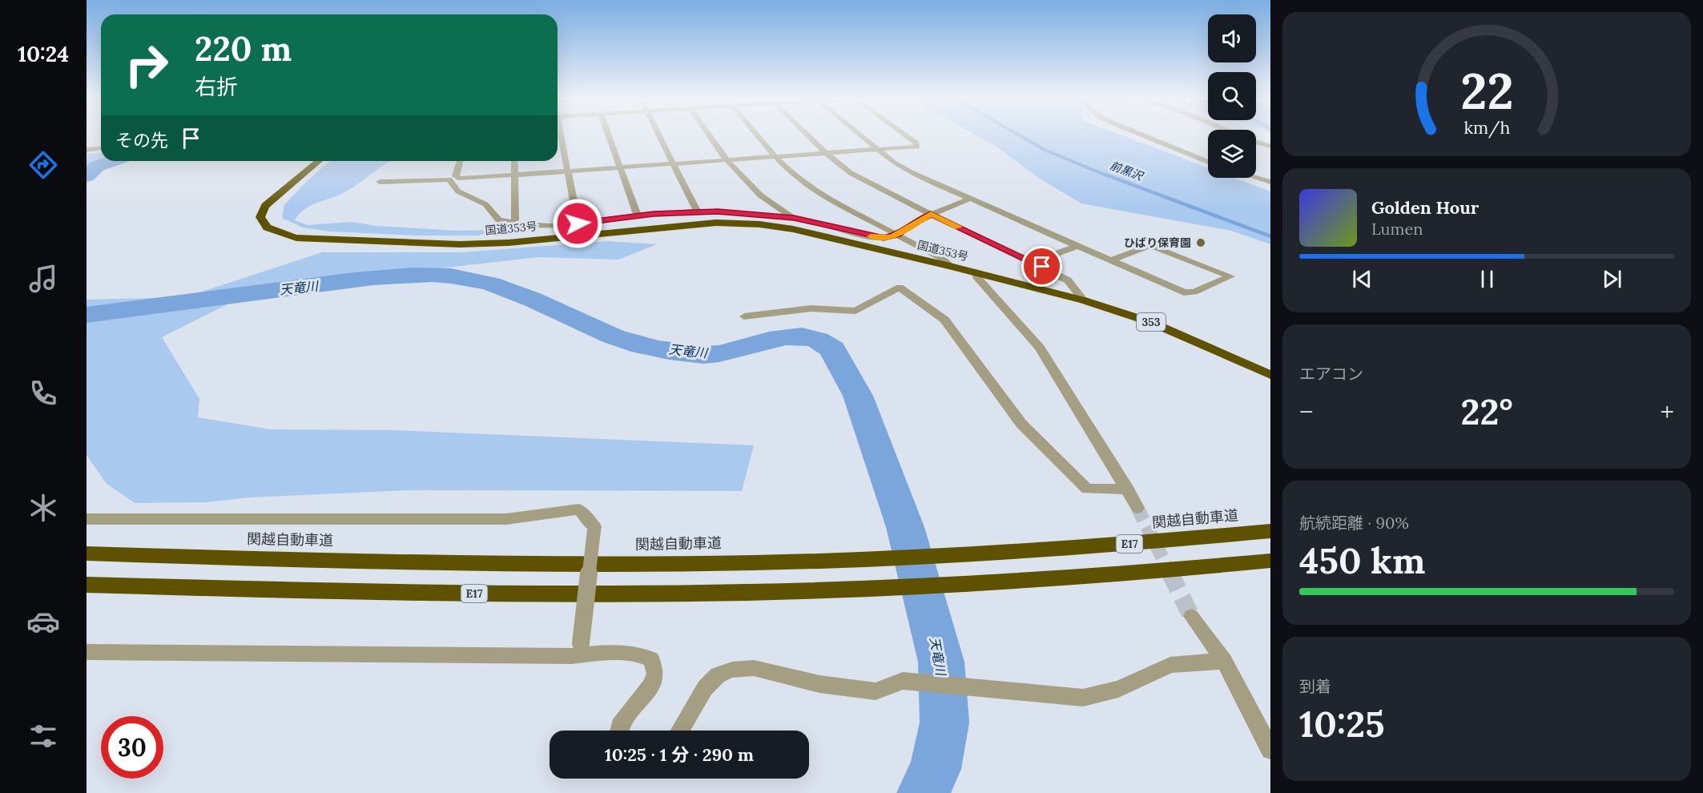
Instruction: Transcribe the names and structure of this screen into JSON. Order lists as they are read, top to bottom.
{
  "streets": {
    "highway": [
      "国道353号",
      "353",
      "関越自動車道",
      "E17"
    ]
  },
  "water": ["前黒沢", "天竜川"],
  "places": ["ひばり保育園"],
  "page": {
    "tabs": "10:24",
    "turn": ["220 m", "右折"],
    "then": "その先",
    "song": ["Golden Hour", "Lumen"],
    "tile": [
      "エアコン",
      ["航続距離 · 90%", "450 km"],
      ["到着", "10:25"]
    ],
    "heat": ["−", "22°", "+"],
    "limit": "30",
    "trip": "10:25 · 1 分 · 290 m",
    "gauge": ["22", "km/h"]
  }
}
